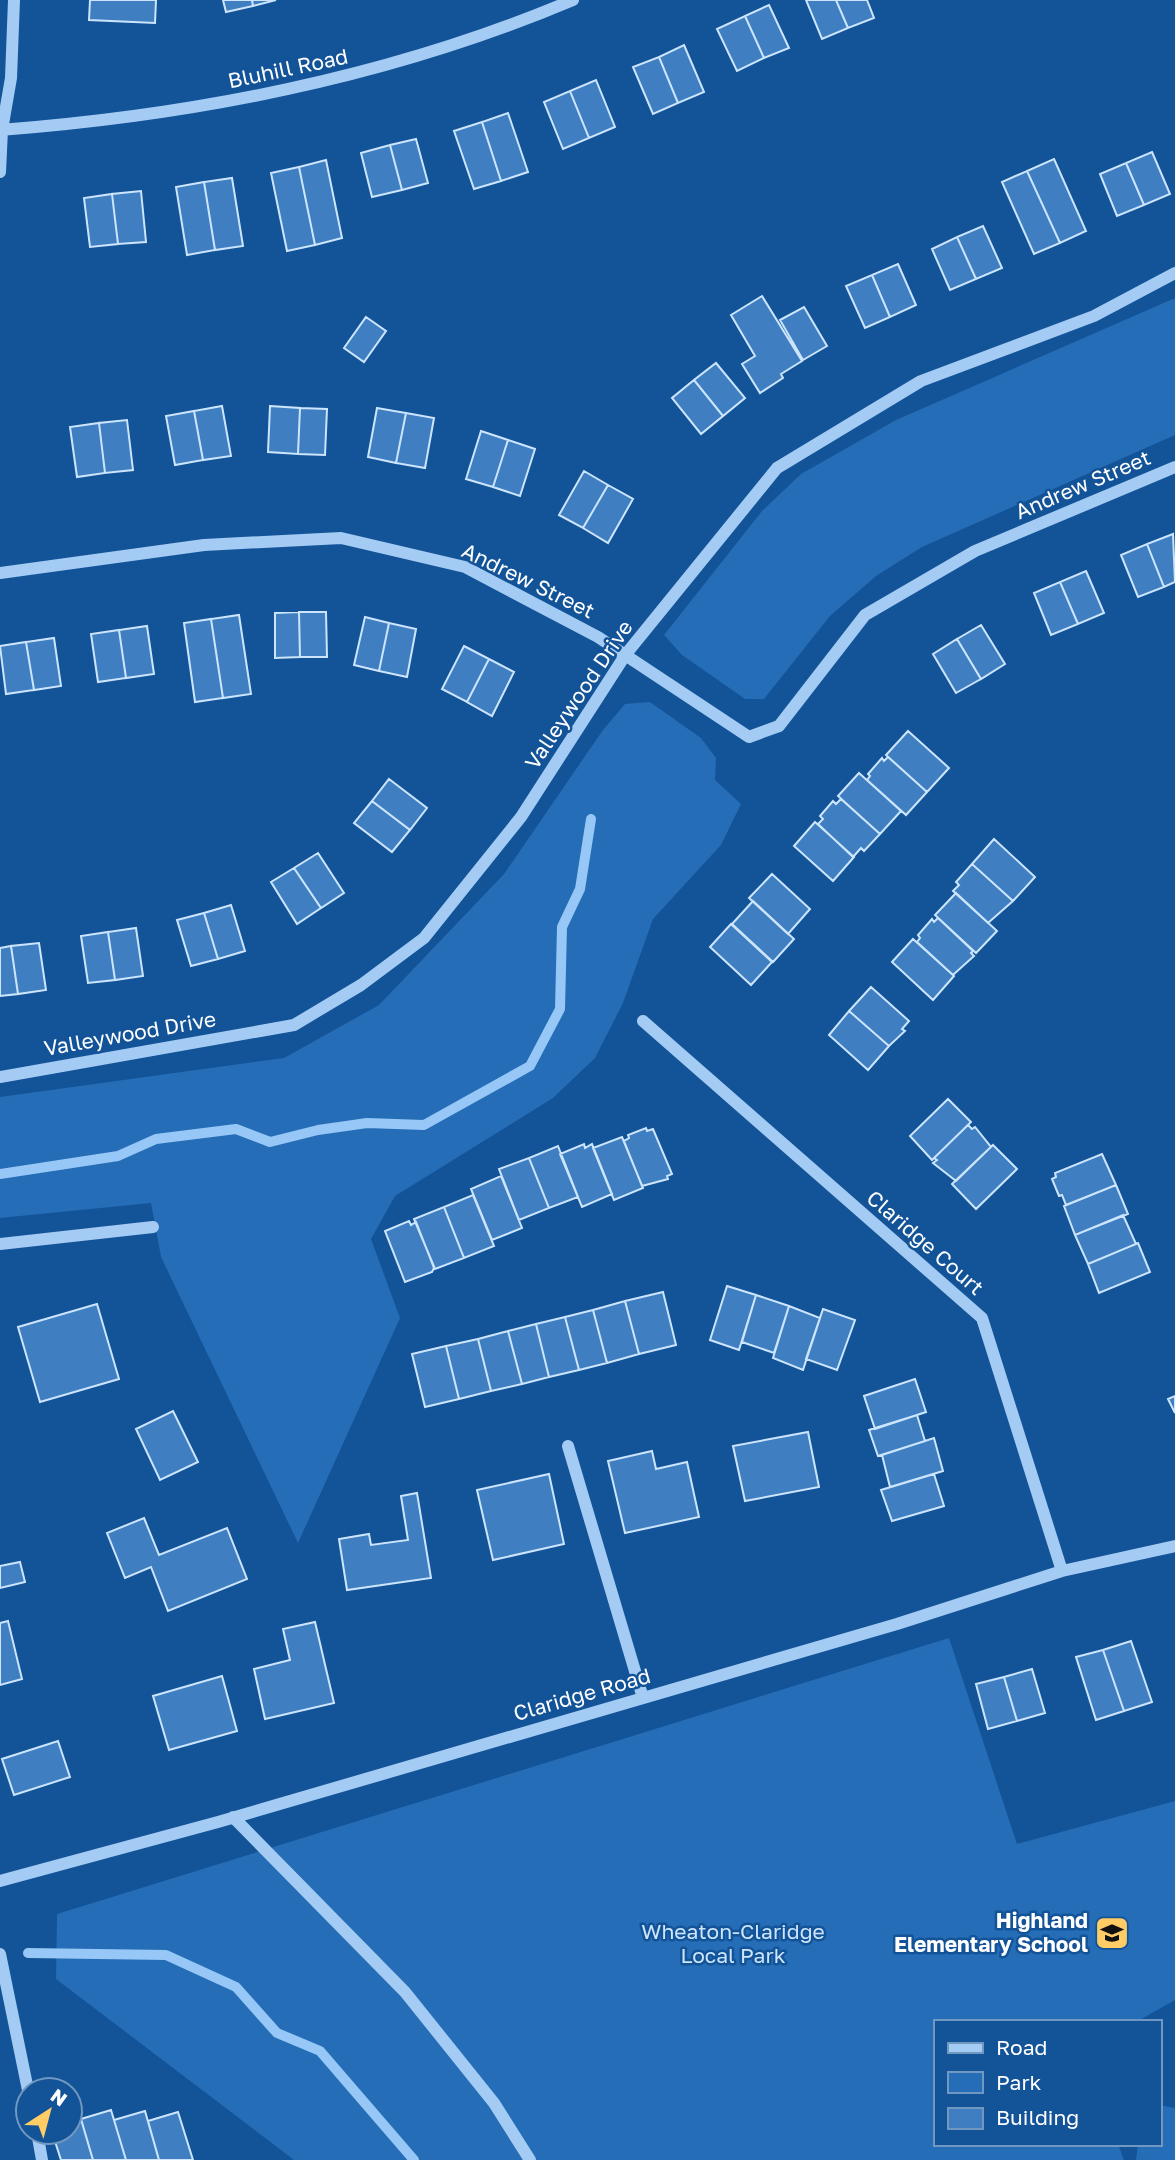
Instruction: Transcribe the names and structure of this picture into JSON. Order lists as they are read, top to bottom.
{
  "streets": {
    "street": [
      "Bluhill Road",
      "Andrew Street",
      "Valleywood Drive",
      "Claridge Court",
      "Claridge Road"
    ]
  },
  "crossings": [
    ["Andrew Street", "Valleywood Drive"],
    ["Claridge Court", "Claridge Road"]
  ],
  "parks": ["Wheaton-Claridge Local Park"],
  "places": {
    "school or university": ["Highland Elementary School"]
  },
  "legend": ["Road", "Park", "Building"],
  "north": "top right"
}
